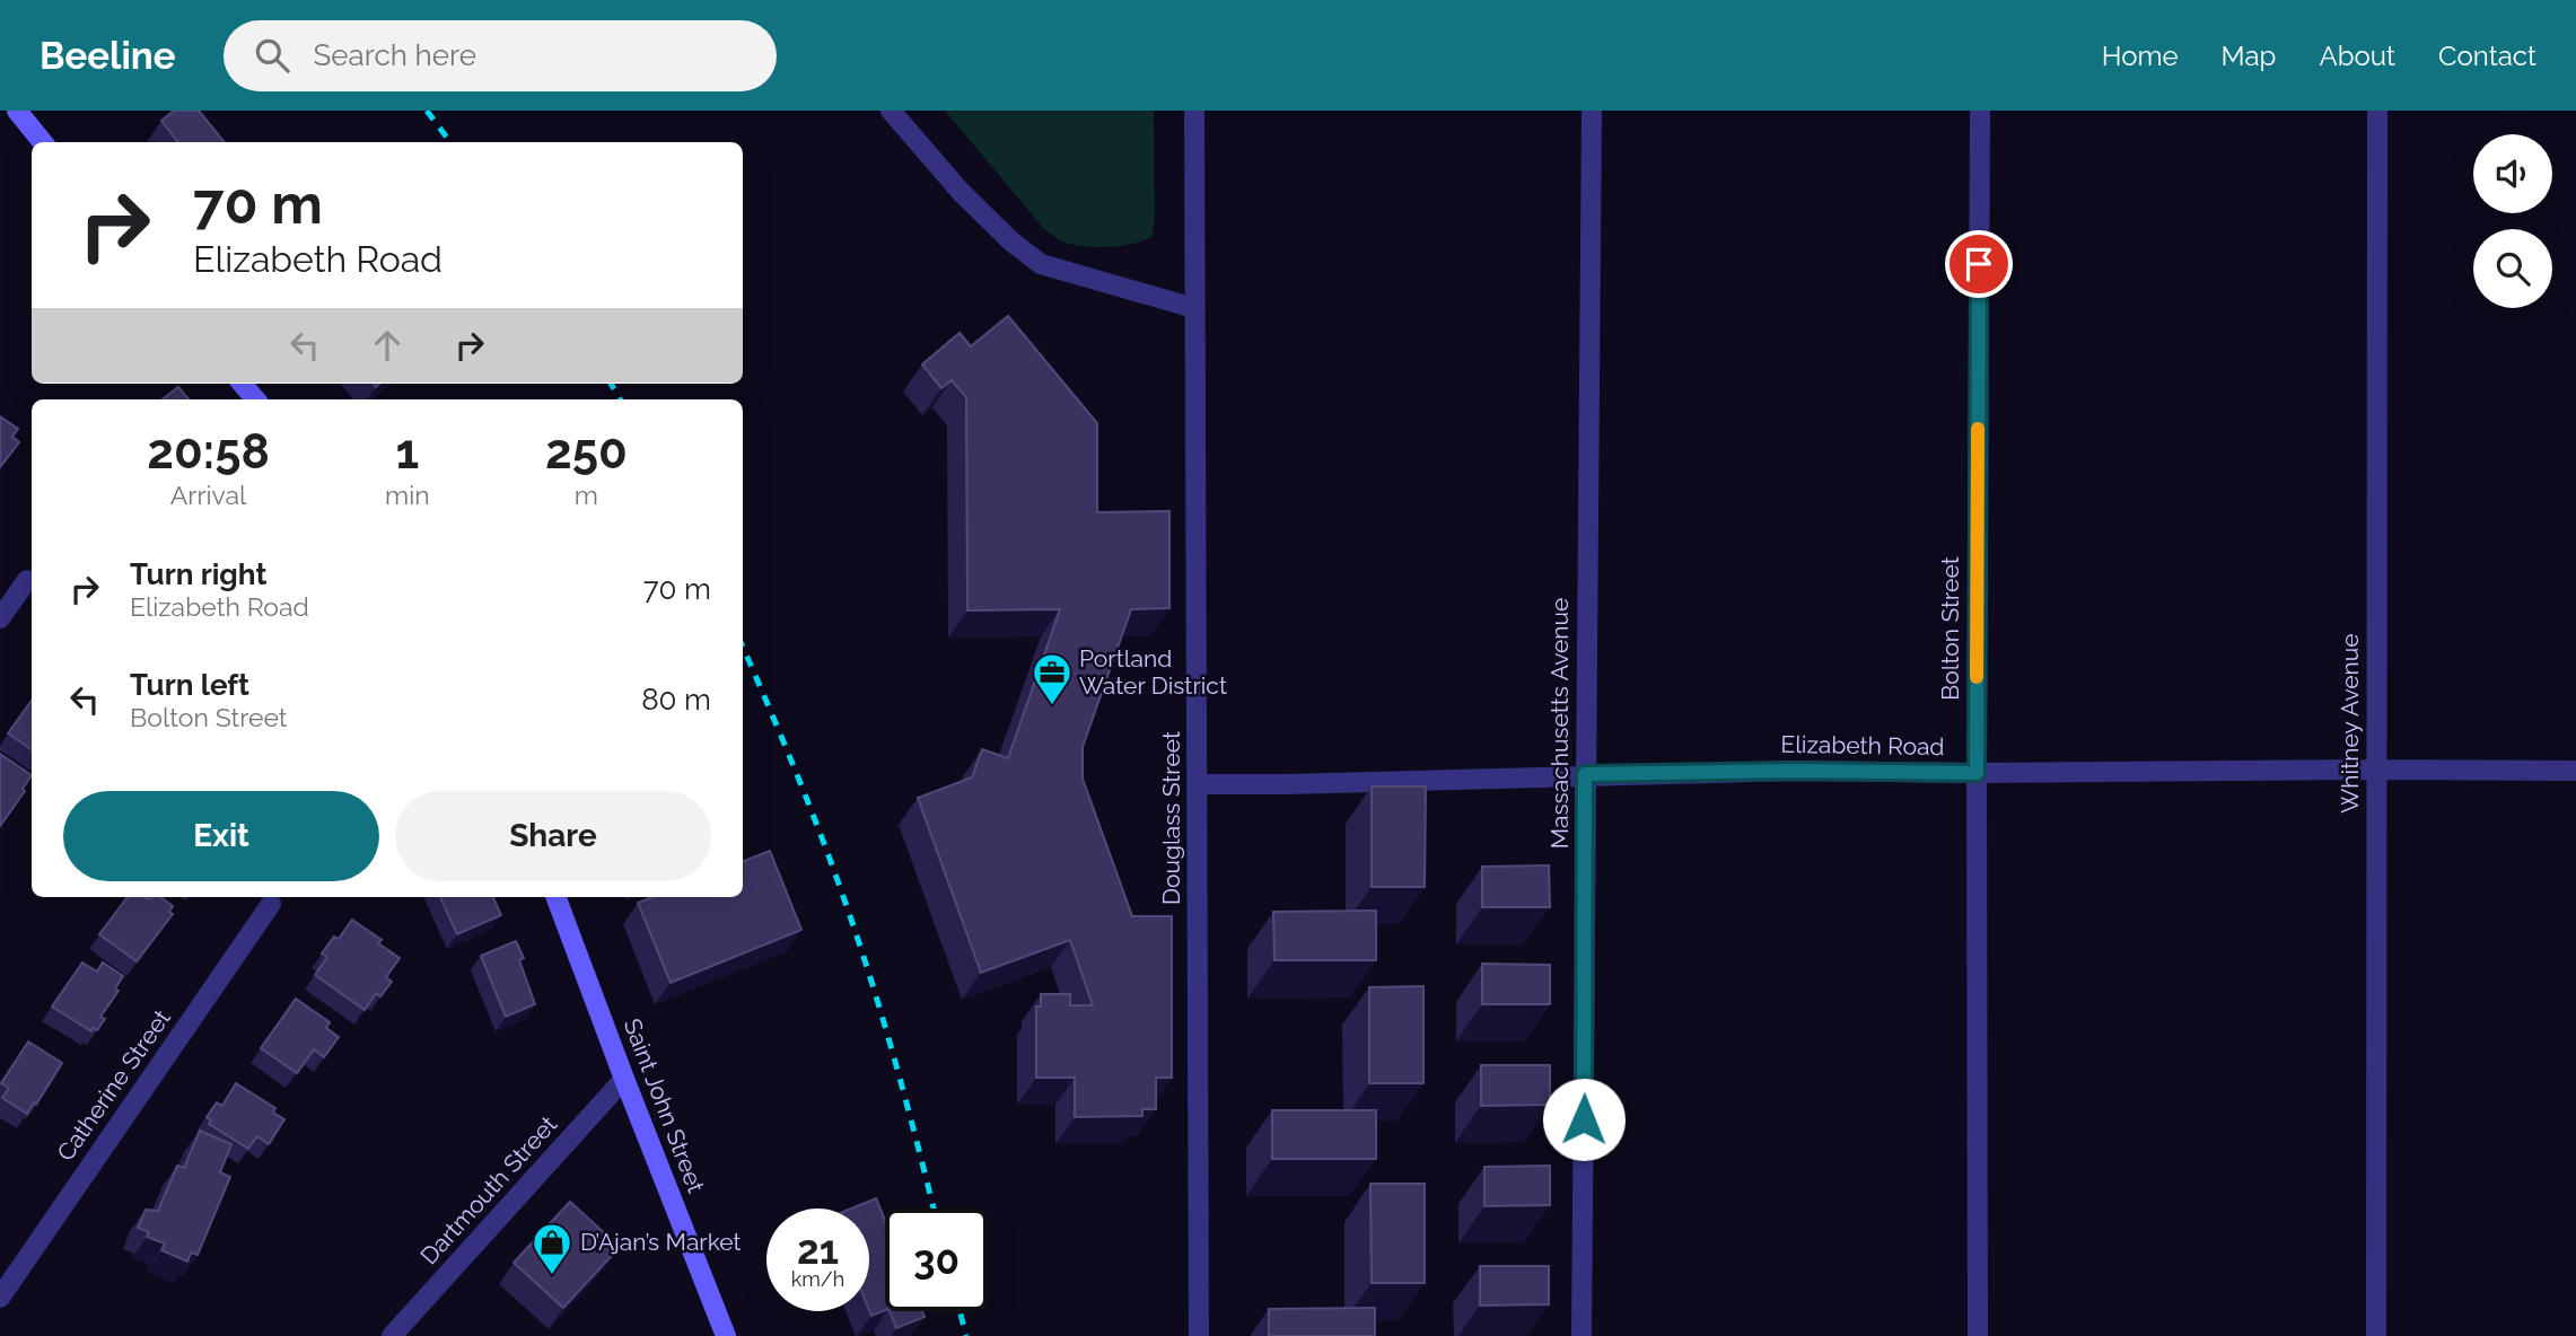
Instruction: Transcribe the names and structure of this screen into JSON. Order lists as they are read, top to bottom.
{
  "streets": {
    "main road": ["Saint John Street"],
    "street": [
      "Bolton Street",
      "Massachusetts Avenue",
      "Whitney Avenue",
      "Elizabeth Road",
      "Douglass Street",
      "Catherine Street",
      "Dartmouth Street"
    ]
  },
  "crossings": [
    ["Bolton Street", "Elizabeth Road"],
    ["Massachusetts Avenue", "Elizabeth Road"],
    ["Whitney Avenue", "Elizabeth Road"],
    ["Elizabeth Road", "Douglass Street"],
    ["Saint John Street", "Dartmouth Street"]
  ],
  "places": {
    "office": ["Portland Water District"],
    "shop": ["D’Ajan’s Market"]
  },
  "page": {
    "header": "Beeline",
    "search": "Search here",
    "nav": [
      "Home",
      "Map",
      "About",
      "Contact"
    ],
    "turn": ["70 m", "Elizabeth Road"],
    "eta": [
      "20:58",
      "Arrival",
      "1",
      "min",
      "250",
      "m"
    ],
    "list": [
      {
        "name": "Turn right",
        "note": "Elizabeth Road",
        "value": "70 m"
      },
      {
        "name": "Turn left",
        "note": "Bolton Street",
        "value": "80 m"
      }
    ],
    "buttons": ["Exit", "Share"],
    "speed": "21 km/h",
    "limit": "30"
  }
}
